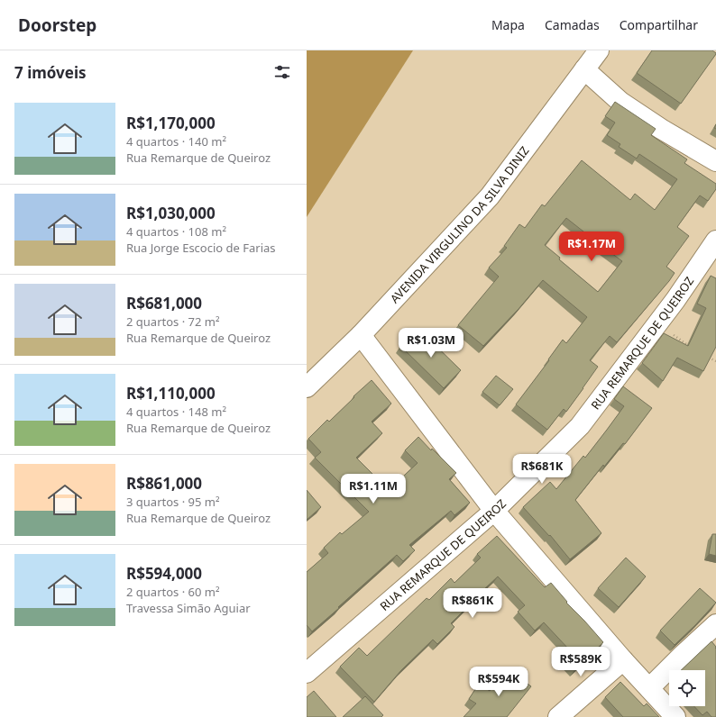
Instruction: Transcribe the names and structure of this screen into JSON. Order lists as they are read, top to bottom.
{
  "streets": {
    "street": ["AVENIDA VIRGULINO DA SILVA DINIZ", "RUA REMARQUE DE QUEIROZ"]
  },
  "page": {
    "header": "Doorstep",
    "nav": ["Mapa", "Camadas", "Compartilhar"],
    "heading": "7 imóveis",
    "list": [
      {
        "name": "R$1,170,000",
        "note": "4 quartos · 140 m² · Rua Remarque de Queiroz"
      },
      {
        "name": "R$1,030,000",
        "note": "4 quartos · 108 m² · Rua Jorge Escocio de Farias"
      },
      {
        "name": "R$681,000",
        "note": "2 quartos · 72 m² · Rua Remarque de Queiroz"
      },
      {
        "name": "R$1,110,000",
        "note": "4 quartos · 148 m² · Rua Remarque de Queiroz"
      },
      {
        "name": "R$861,000",
        "note": "3 quartos · 95 m² · Rua Remarque de Queiroz"
      },
      {
        "name": "R$594,000",
        "note": "2 quartos · 60 m² · Travessa Simão Aguiar"
      }
    ],
    "price": [
      "R$1.17M",
      "R$1.03M",
      "R$681K",
      "R$1.11M",
      "R$861K",
      "R$589K",
      "R$594K"
    ]
  }
}
